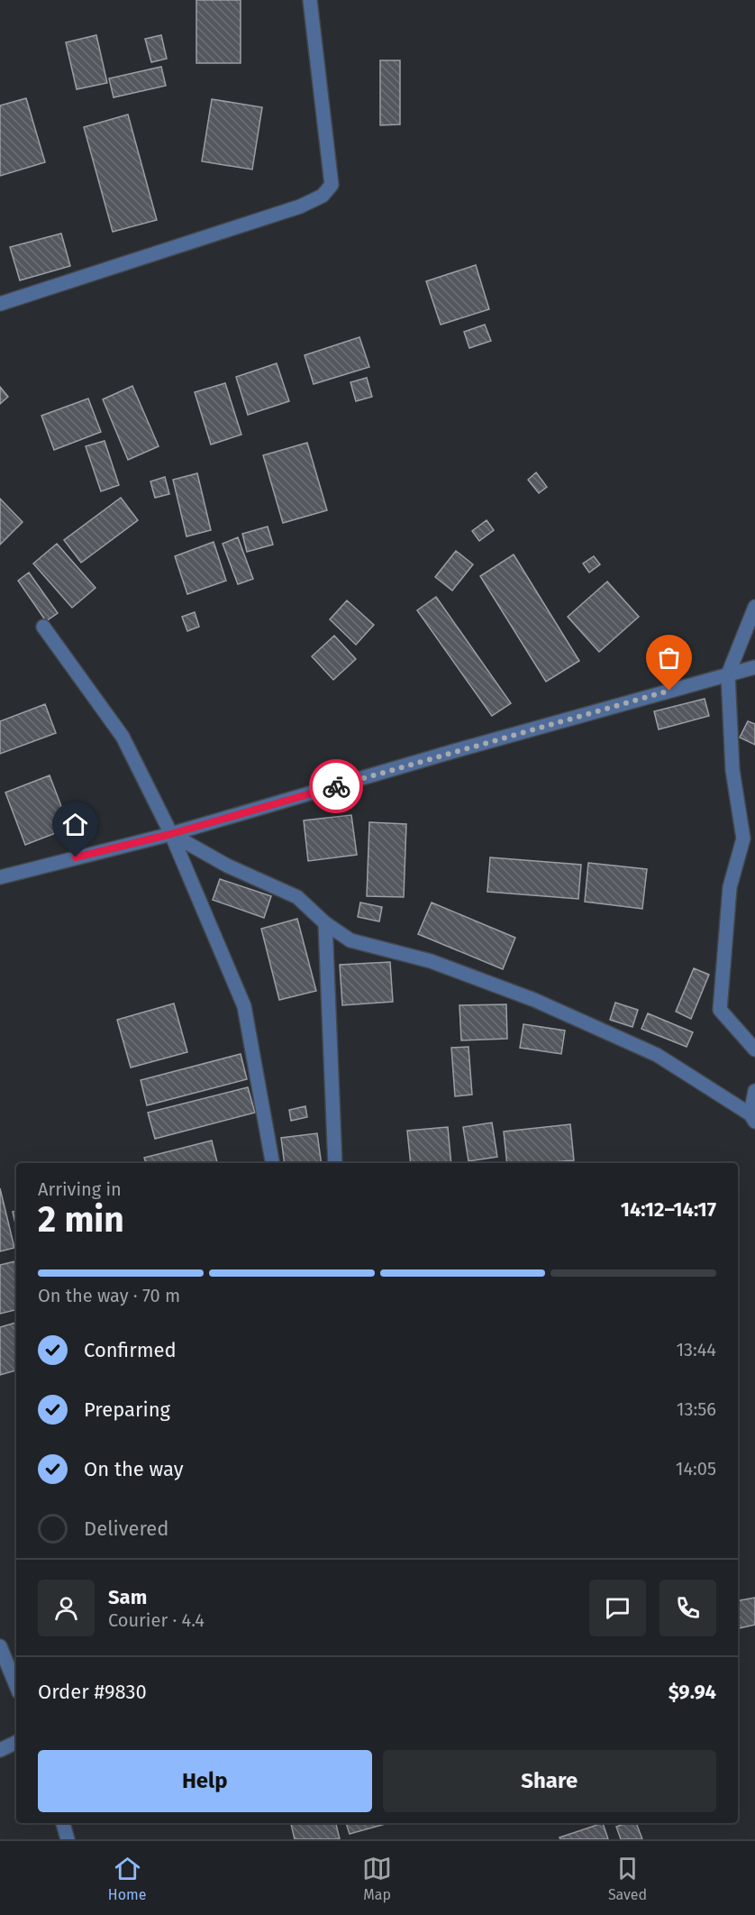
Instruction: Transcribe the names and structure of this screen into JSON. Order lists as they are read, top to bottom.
{
  "page": {
    "heading": ["2 min", "Arriving in", "14:12–14:17"],
    "panel": [
      "Sam",
      "Courier · 4.4",
      "Order #9830",
      "$9.94"
    ],
    "bar": "On the way · 70 m",
    "list": [
      ["Confirmed", "13:44"],
      ["Preparing", "13:56"],
      ["On the way", "14:05"],
      "Delivered"
    ],
    "buttons": ["Help", "Share"],
    "tabs": ["Home", "Map", "Saved"]
  }
}
